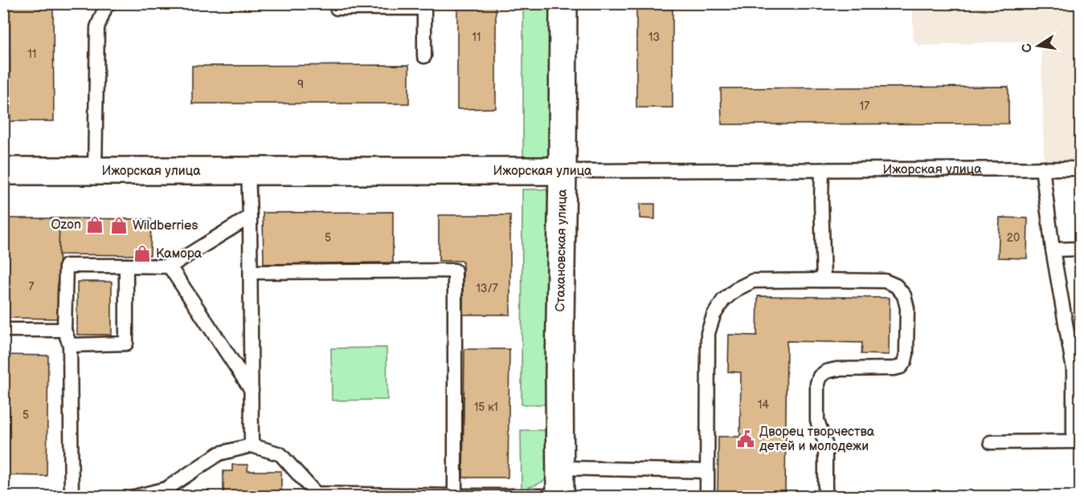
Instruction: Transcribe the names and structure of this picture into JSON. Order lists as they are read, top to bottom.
{
  "streets": {
    "street": ["Ижорская улица", "Стахановская улица"]
  },
  "crossings": [
    ["Ижорская улица", "Стахановская улица"]
  ],
  "places": {
    "shop": ["Ozon", "Wildberries", "Камора"],
    "public building": ["Дворец творчества детей и молодежи"]
  },
  "house_numbers": [
    "11",
    "13",
    "11",
    "9",
    "17",
    "5",
    "20",
    "7",
    "13/7",
    "14",
    "15 к1",
    "5"
  ],
  "north": "left"
}
